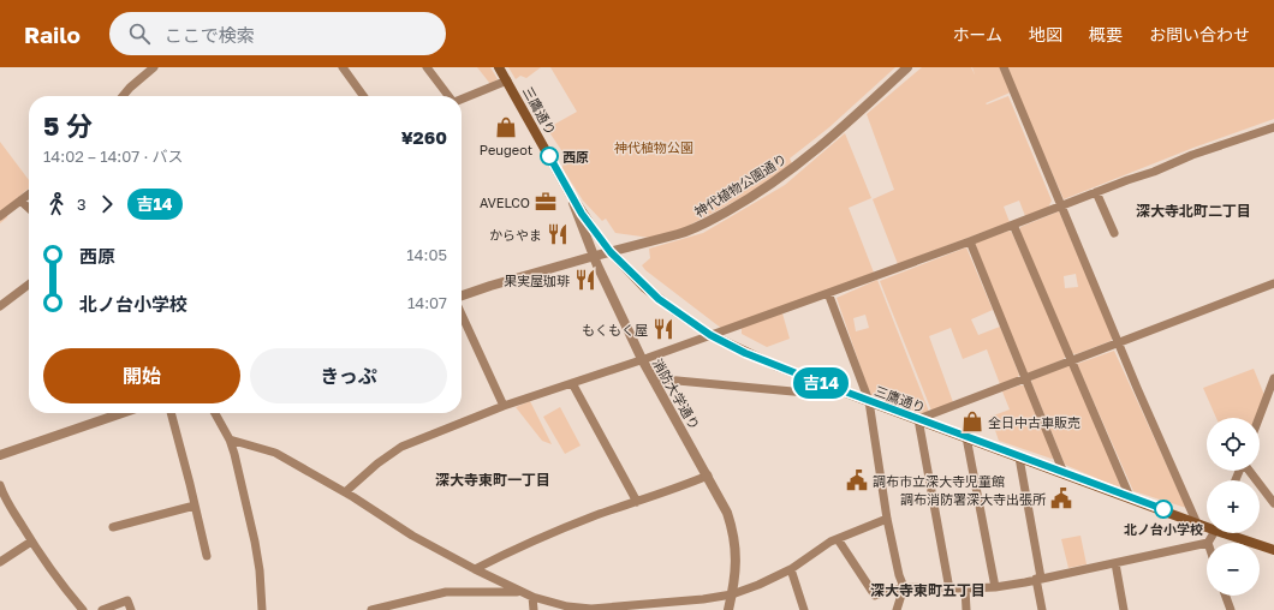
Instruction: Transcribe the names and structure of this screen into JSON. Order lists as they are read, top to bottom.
{
  "streets": {
    "main road": ["三鷹通り"],
    "street": ["神代植物公園通り", "消防大学通り"]
  },
  "crossings": [
    ["三鷹通り", "神代植物公園通り"],
    ["三鷹通り", "消防大学通り"],
    ["神代植物公園通り", "消防大学通り"]
  ],
  "districts": ["深大寺北町二丁目", "深大寺東町一丁目", "深大寺東町五丁目"],
  "parks": ["神代植物公園"],
  "places": {
    "shop": ["Peugeot", "全日中古車販売"],
    "other": ["西原", "北ノ台小学校"],
    "office": ["AVELCO"],
    "restaurant": ["からやま", "果実屋珈琲", "もくもく屋"],
    "public building": ["調布市立深大寺児童館", "調布消防署深大寺出張所"]
  },
  "lines": ["bus line 吉14"],
  "page": {
    "header": "Railo",
    "search": "ここで検索",
    "nav": [
      "ホーム",
      "地図",
      "概要",
      "お問い合わせ"
    ],
    "on_map": "吉14",
    "heading": ["5 分", "14:02 – 14:07 · バス", "¥260"],
    "legs": ["3", "吉14"],
    "list": [
      {
        "name": "西原",
        "value": "14:05"
      },
      {
        "name": "北ノ台小学校",
        "value": "14:07"
      }
    ],
    "buttons": ["開始", "きっぷ"],
    "map_buttons": ["+", "−"]
  }
}
